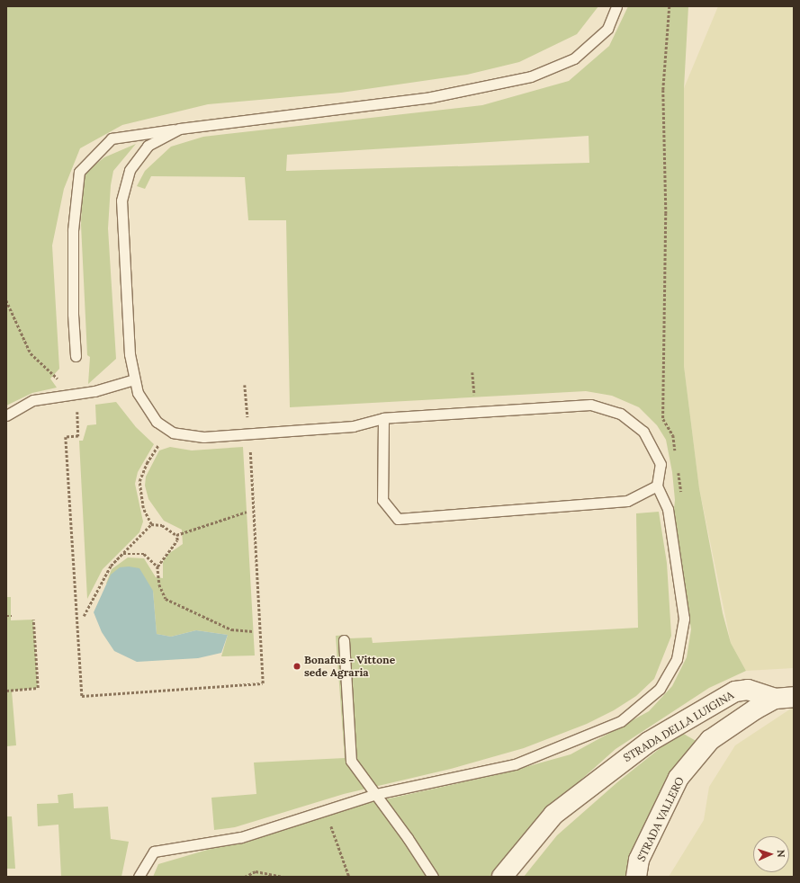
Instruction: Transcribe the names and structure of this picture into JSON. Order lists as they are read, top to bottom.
{
  "streets": {
    "street": ["STRADA DELLA LUIGINA", "STRADA VALLERO"]
  },
  "crossings": [
    ["STRADA DELLA LUIGINA", "STRADA VALLERO"]
  ],
  "places": ["Bonafus - Vittone sede Agraria"],
  "north": "right"
}
